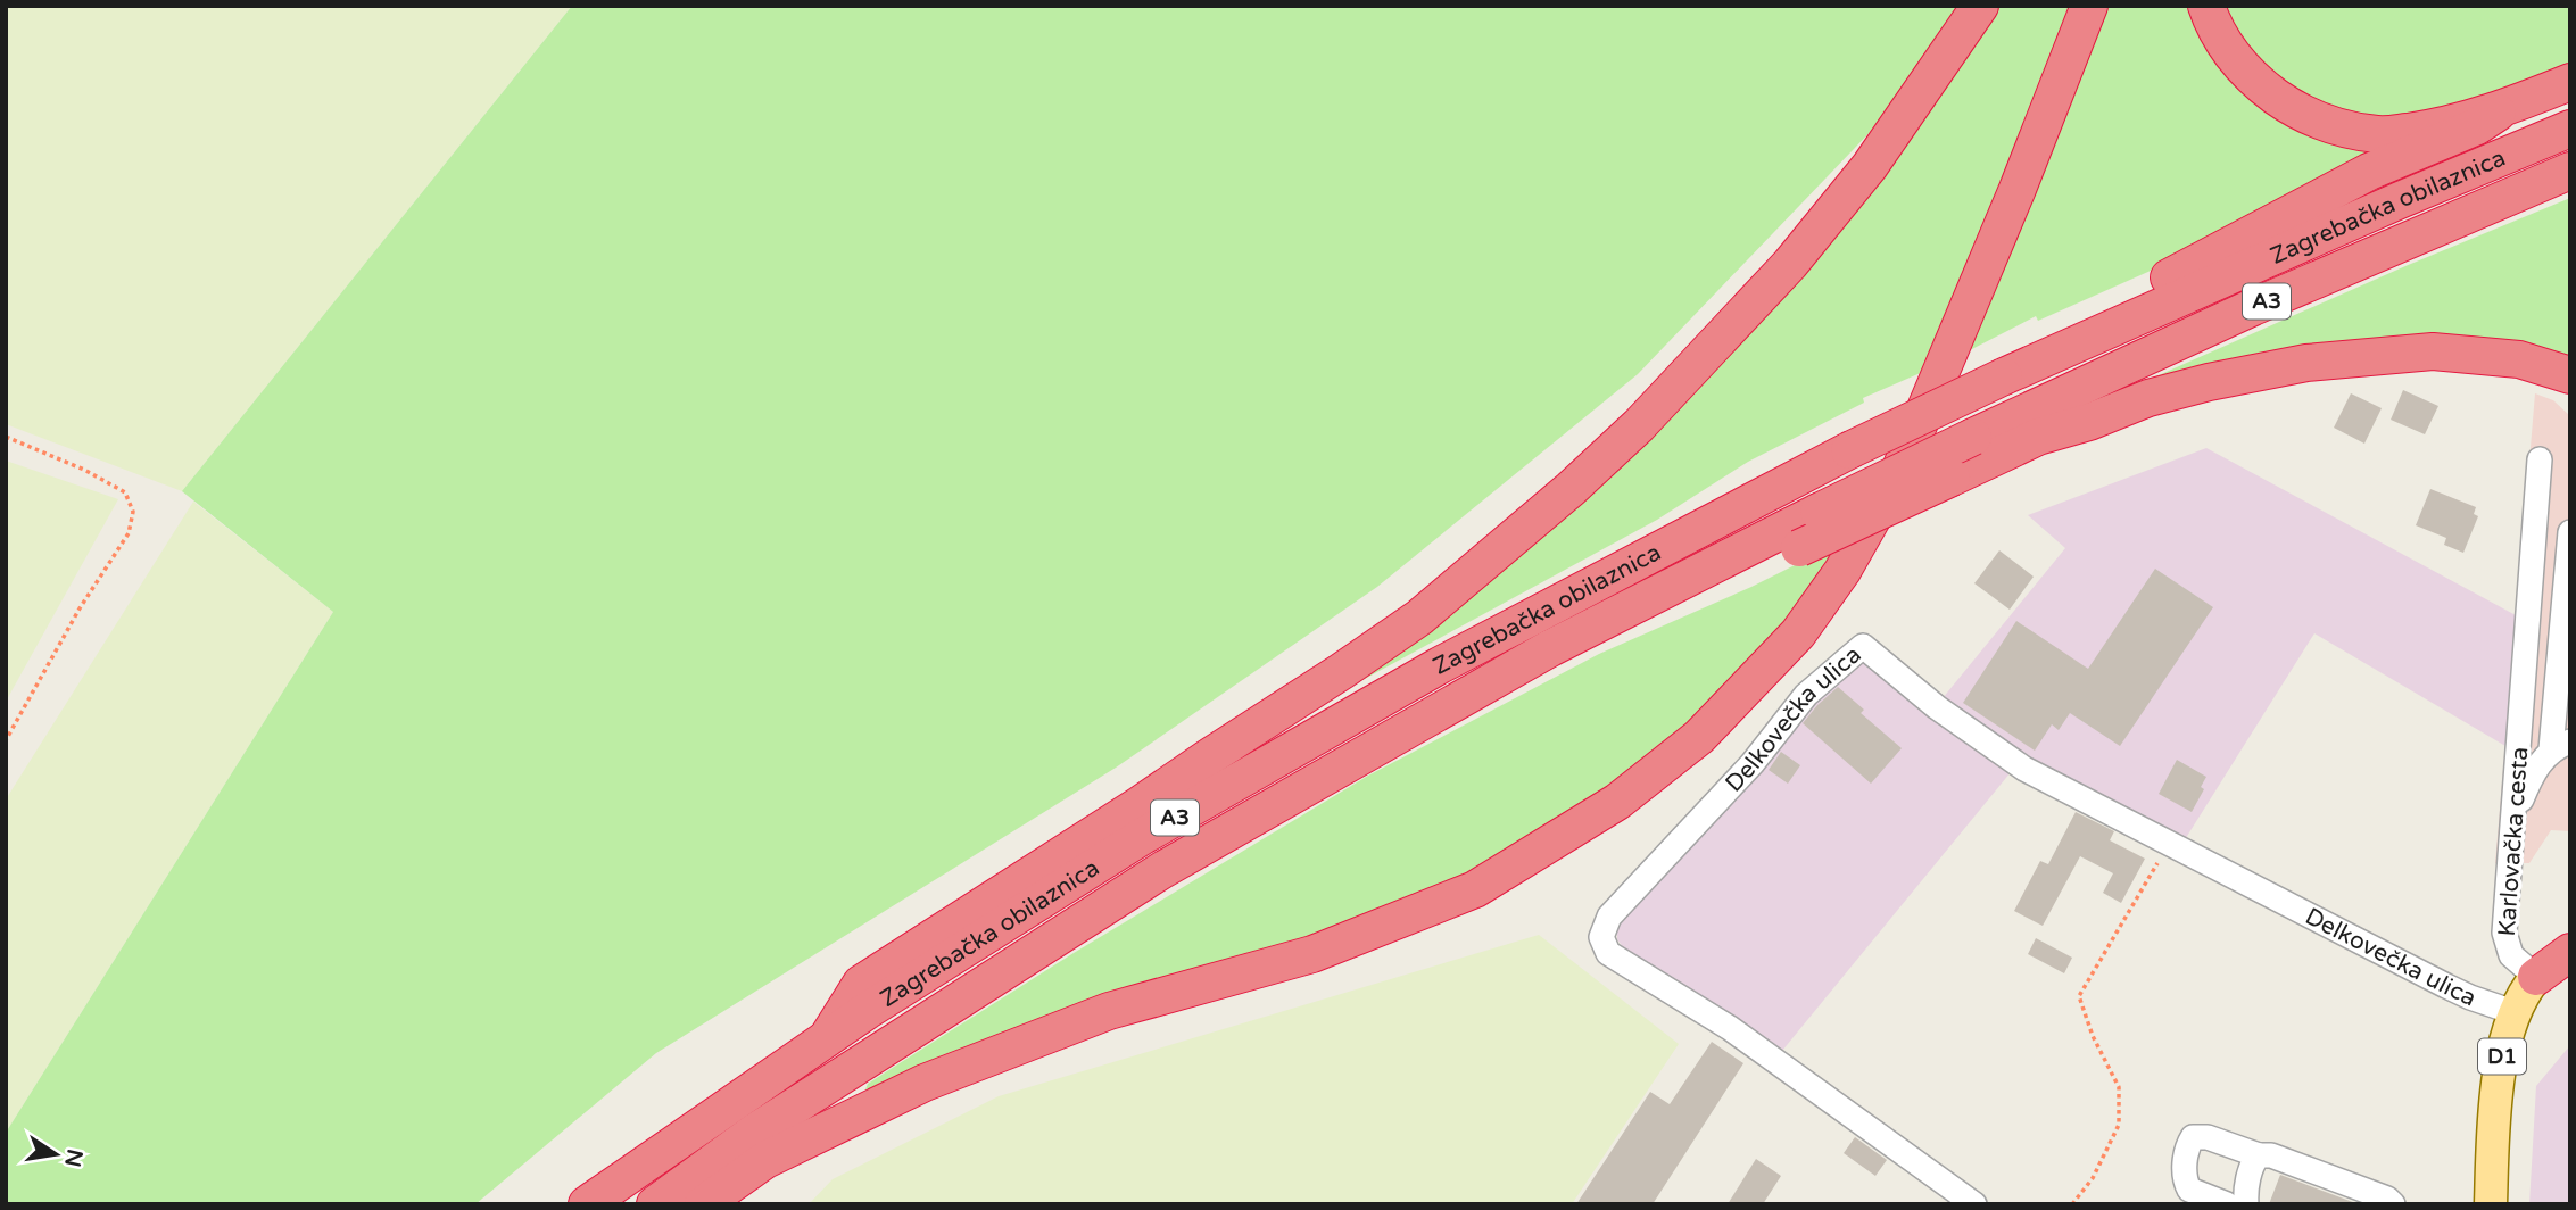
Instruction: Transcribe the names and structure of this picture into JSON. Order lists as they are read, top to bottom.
{
  "streets": {
    "highway": ["Zagrebačka obilaznica", "A3"],
    "main road": ["D1"],
    "street": ["Delkovečka ulica", "Karlovačka cesta"]
  },
  "crossings": [
    ["Delkovečka ulica", "D1"],
    ["Karlovačka cesta", "D1"]
  ],
  "north": "right"
}
